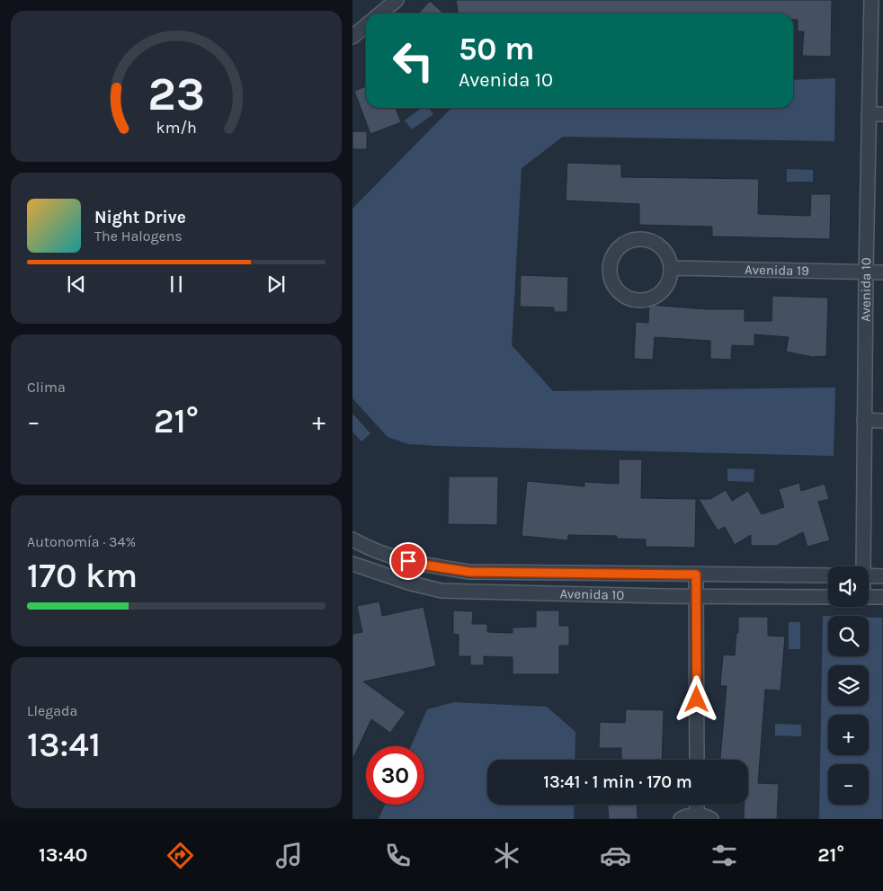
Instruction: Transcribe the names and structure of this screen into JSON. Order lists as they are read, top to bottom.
{
  "streets": {
    "street": ["Avenida 19", "Avenida 10"]
  },
  "crossings": [
    ["Avenida 19", "Avenida 10"]
  ],
  "page": {
    "turn": ["50 m", "Avenida 10"],
    "song": ["Night Drive", "The Halogens"],
    "tile": [
      "Clima",
      ["Autonomía · 34%", "170 km"],
      ["Llegada", "13:41"]
    ],
    "heat": ["−", "21°", "+"],
    "map_buttons": ["+", "−"],
    "limit": "30",
    "trip": "13:41 · 1 min · 170 m",
    "tabs": ["13:40", "21°"],
    "gauge": ["23", "km/h"]
  }
}
